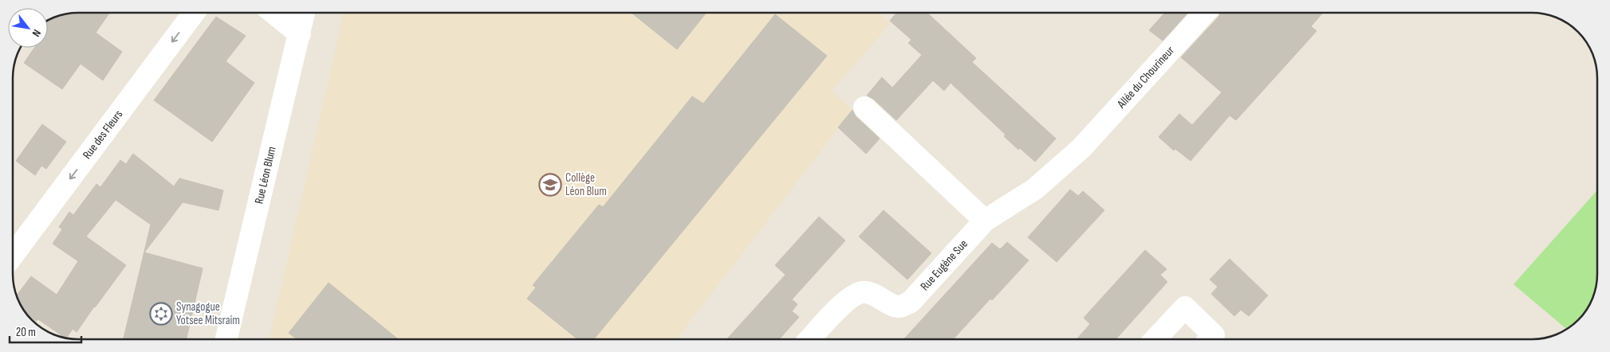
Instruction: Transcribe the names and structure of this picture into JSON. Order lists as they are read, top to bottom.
{
  "streets": {
    "street": [
      "Allée du Chourineur",
      "Rue des Fleurs",
      "Rue Léon Blum",
      "Rue Eugène Sue"
    ]
  },
  "crossings": [
    ["Allée du Chourineur", "Rue Eugène Sue"]
  ],
  "one_way": ["Rue des Fleurs"],
  "places": {
    "school or university": ["Collège Léon Blum"],
    "synagogue": ["Synagogue Yotsee Mitsraim"]
  },
  "scale_bar": "20 m",
  "north": "bottom right"
}
